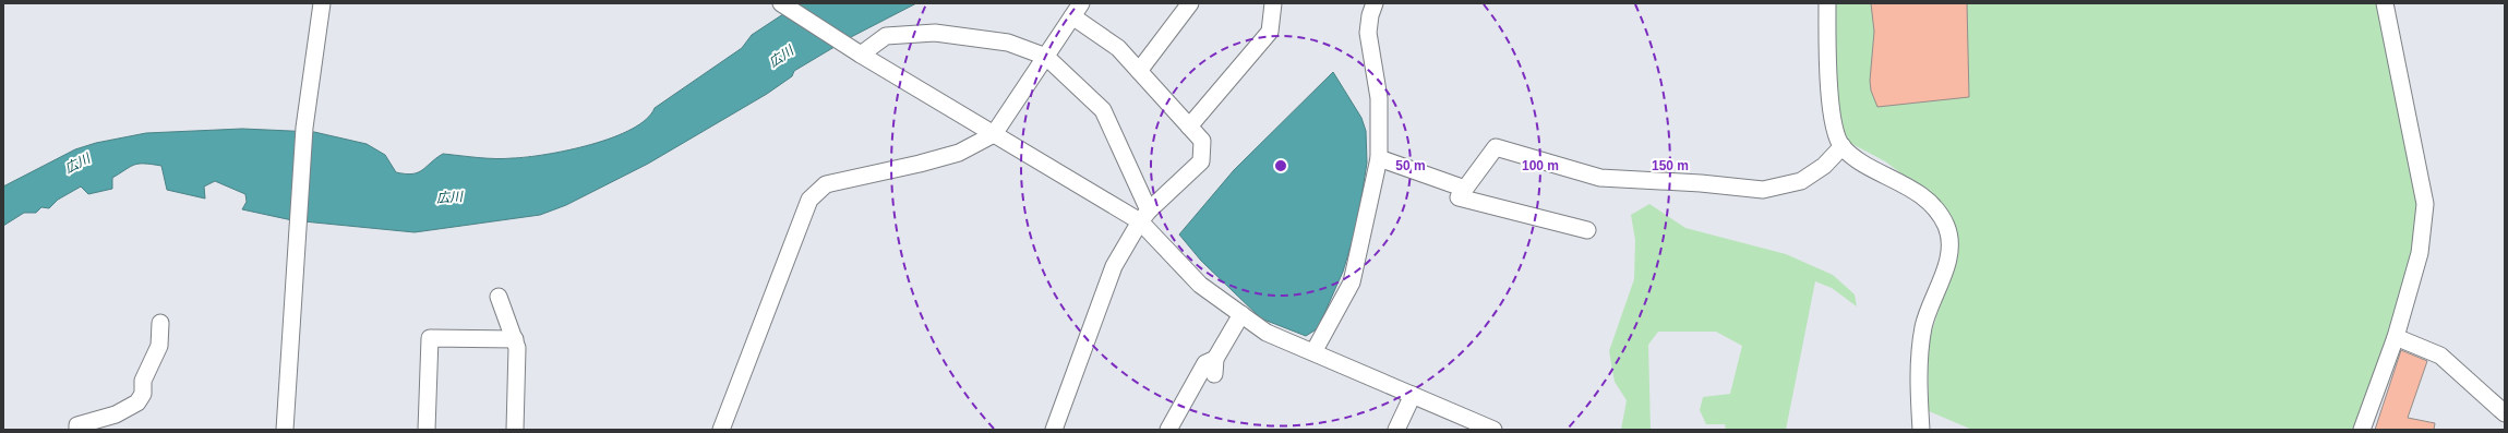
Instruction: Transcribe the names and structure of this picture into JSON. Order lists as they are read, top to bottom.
{
  "water": ["広川"],
  "rings": ["50 m", "100 m", "150 m"]
}
